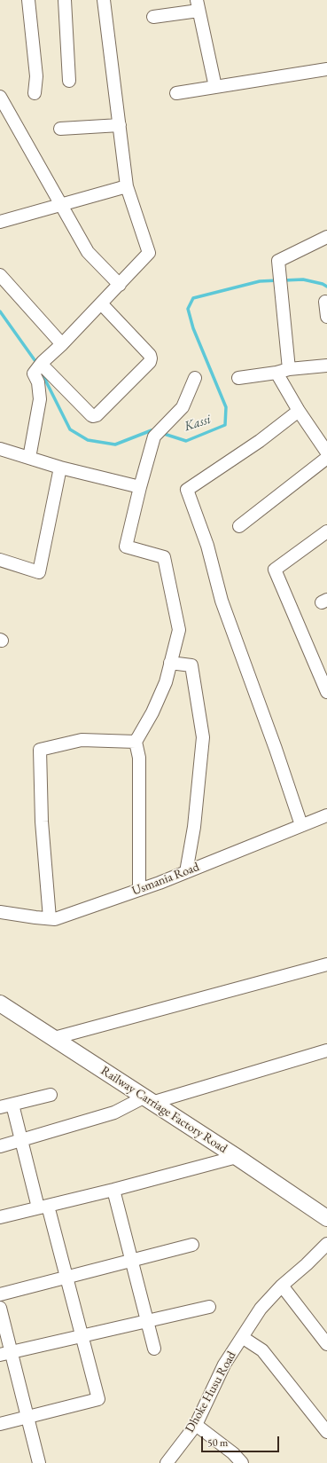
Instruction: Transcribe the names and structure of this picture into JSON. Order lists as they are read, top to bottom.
{
  "streets": {
    "main road": ["Railway Carriage Factory Road"],
    "street": ["Usmania Road", "Dhoke Husu Road"]
  },
  "water": ["Kassi"],
  "scale_bar": "50 m"
}
